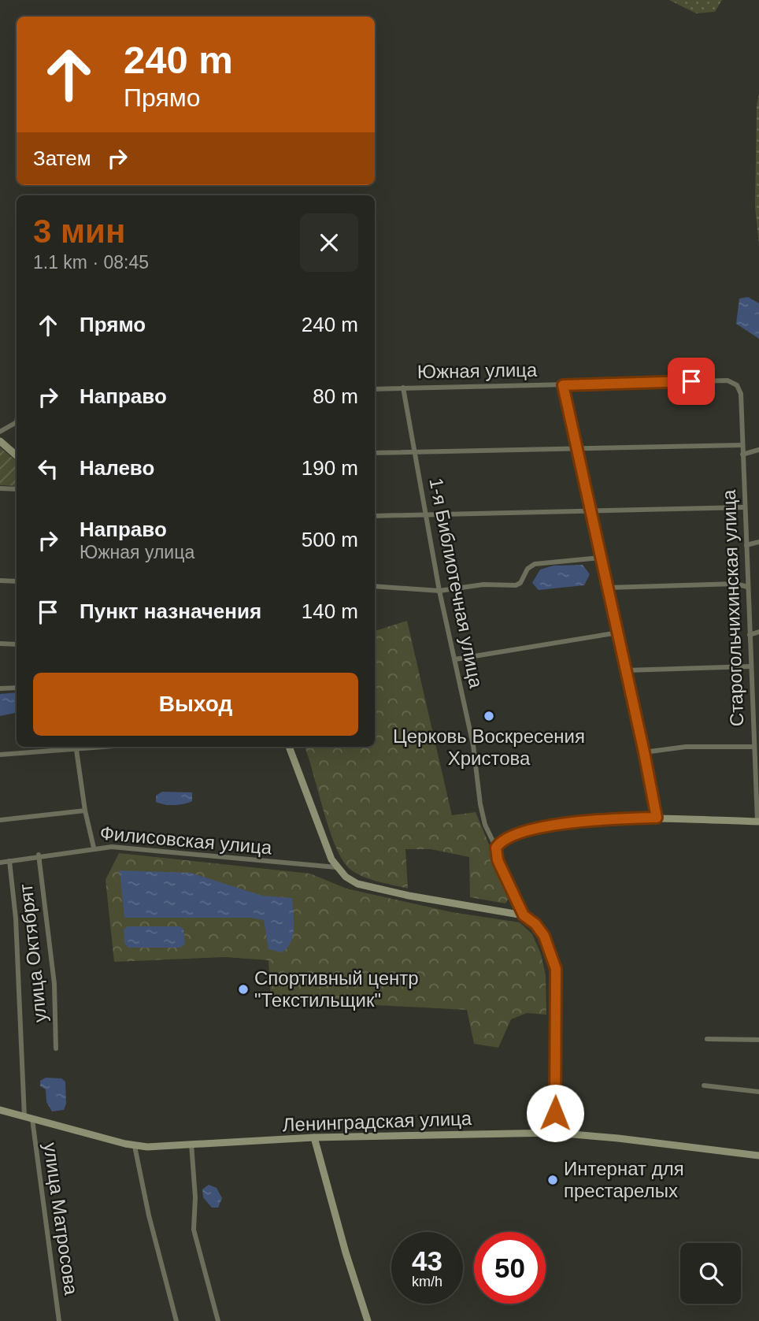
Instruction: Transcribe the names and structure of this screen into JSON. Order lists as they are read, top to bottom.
{
  "streets": {
    "street": [
      "Южная улица",
      "1-я Библиотечная улица",
      "Старогольчихинская улица",
      "Филисовская улица",
      "улица Октябрят",
      "Ленинградская улица",
      "улица Матросова"
    ]
  },
  "crossings": [
    ["Южная улица", "1-я Библиотечная улица"],
    ["Южная улица", "Старогольчихинская улица"],
    ["Филисовская улица", "улица Октябрят"],
    ["Ленинградская улица", "улица Матросова"]
  ],
  "places": ["Церковь Воскресения Христова", "Спортивный центр \"Текстильщик\"", "Интернат для престарелых"],
  "page": {
    "turn": ["240 m", "Прямо"],
    "then": "Затем",
    "heading": ["3 мин", "1.1 km · 08:45"],
    "list": [
      {
        "name": "Прямо",
        "value": "240 m"
      },
      {
        "name": "Направо",
        "value": "80 m"
      },
      {
        "name": "Налево",
        "value": "190 m"
      },
      {
        "name": "Направо",
        "note": "Южная улица",
        "value": "500 m"
      },
      {
        "name": "Пункт назначения",
        "value": "140 m"
      }
    ],
    "buttons": "Выход",
    "speed": "43 km/h",
    "limit": "50"
  }
}
